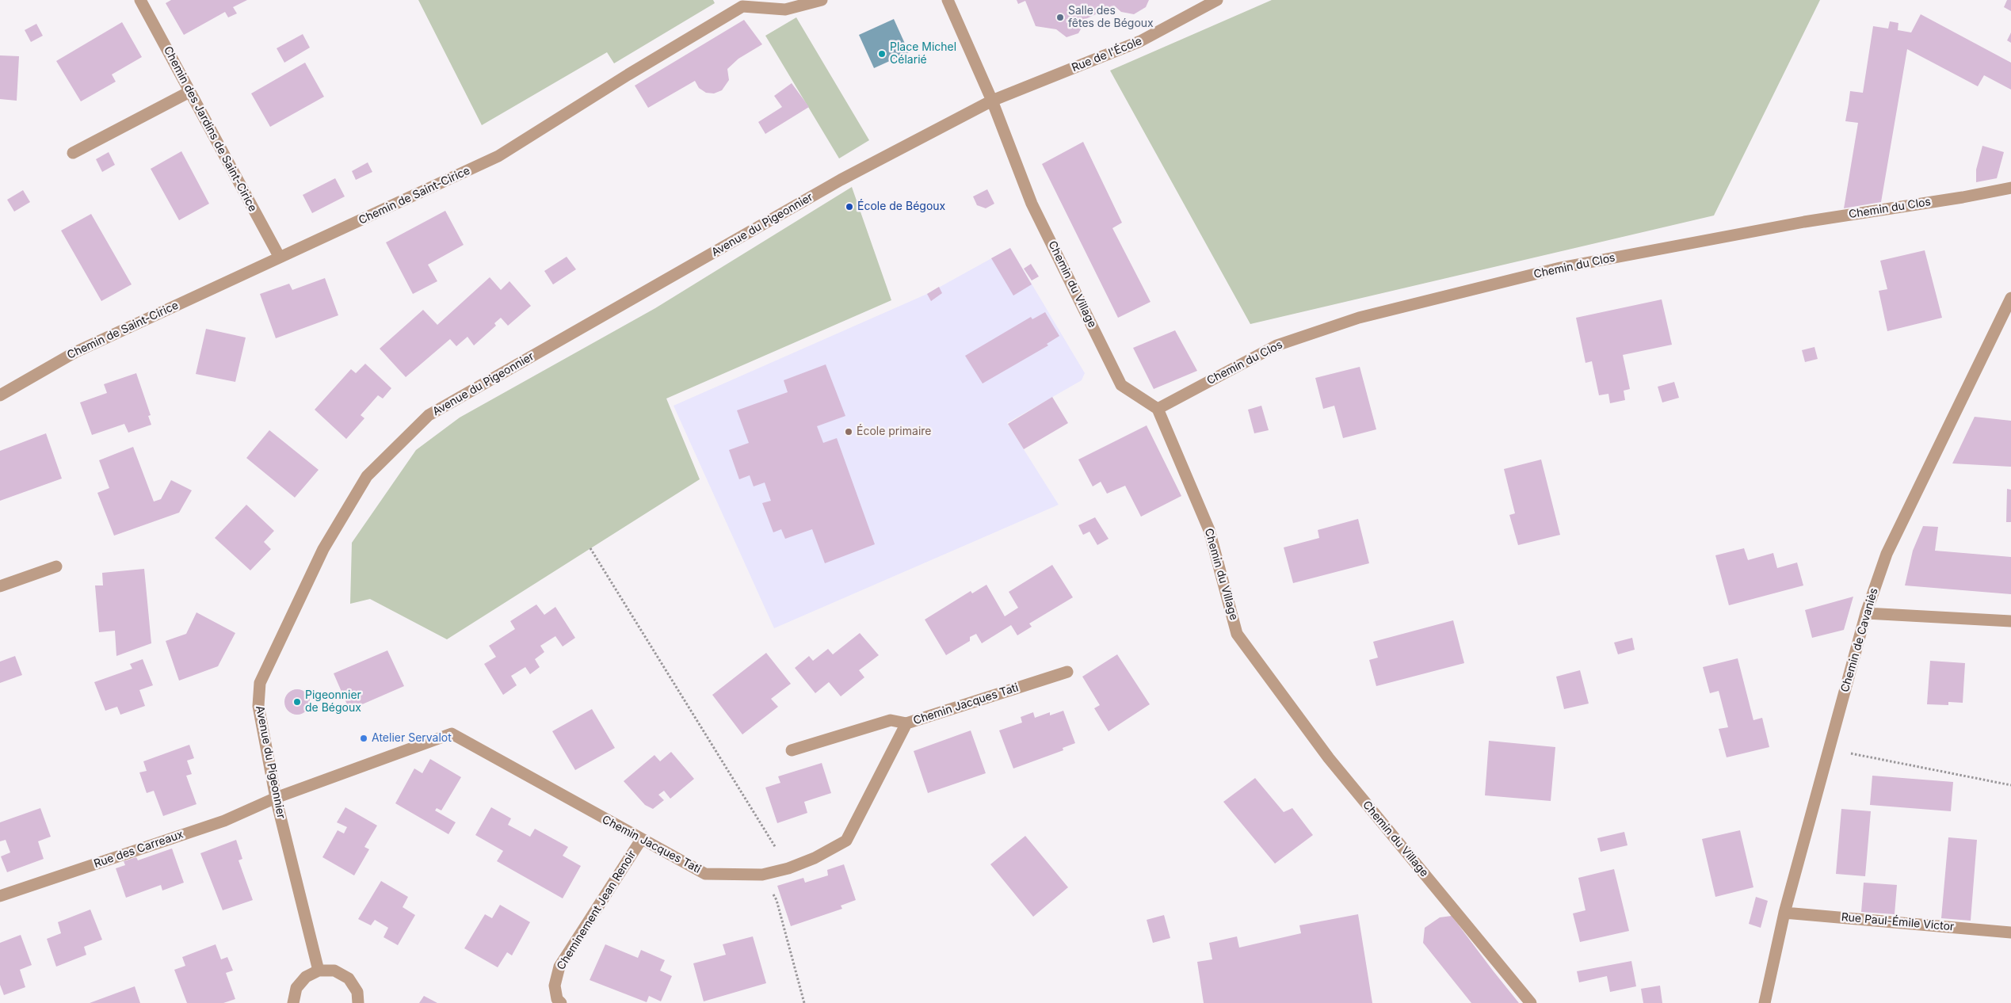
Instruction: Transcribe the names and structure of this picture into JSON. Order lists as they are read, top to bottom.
{
  "streets": {
    "street": [
      "Rue de l'École",
      "Chemin des Jardins de Saint-Cirice",
      "Chemin de Saint-Cirice",
      "Chemin du Clos",
      "Avenue du Pigeonnier",
      "Chemin du Village",
      "Chemin de Cavaniès",
      "Chemin Jacques Tati",
      "Rue des Carreaux",
      "Cheminement Jean Renoir",
      "Rue Paul-Émile Victor"
    ]
  },
  "crossings": [
    ["Rue de l'École", "Avenue du Pigeonnier"],
    ["Rue de l'École", "Chemin du Village"],
    ["Chemin des Jardins de Saint-Cirice", "Chemin de Saint-Cirice"],
    ["Chemin du Clos", "Chemin du Village"],
    ["Avenue du Pigeonnier", "Chemin du Village"],
    ["Avenue du Pigeonnier", "Chemin Jacques Tati"],
    ["Avenue du Pigeonnier", "Rue des Carreaux"],
    ["Chemin de Cavaniès", "Rue Paul-Émile Victor"],
    ["Chemin Jacques Tati", "Rue des Carreaux"],
    ["Chemin Jacques Tati", "Cheminement Jean Renoir"]
  ],
  "places": [
    "Salle des fêtes de Bégoux",
    "Place Michel Célarié",
    "École de Bégoux",
    "École primaire",
    "Pigeonnier de Bégoux",
    "Atelier Servalot"
  ]
}
